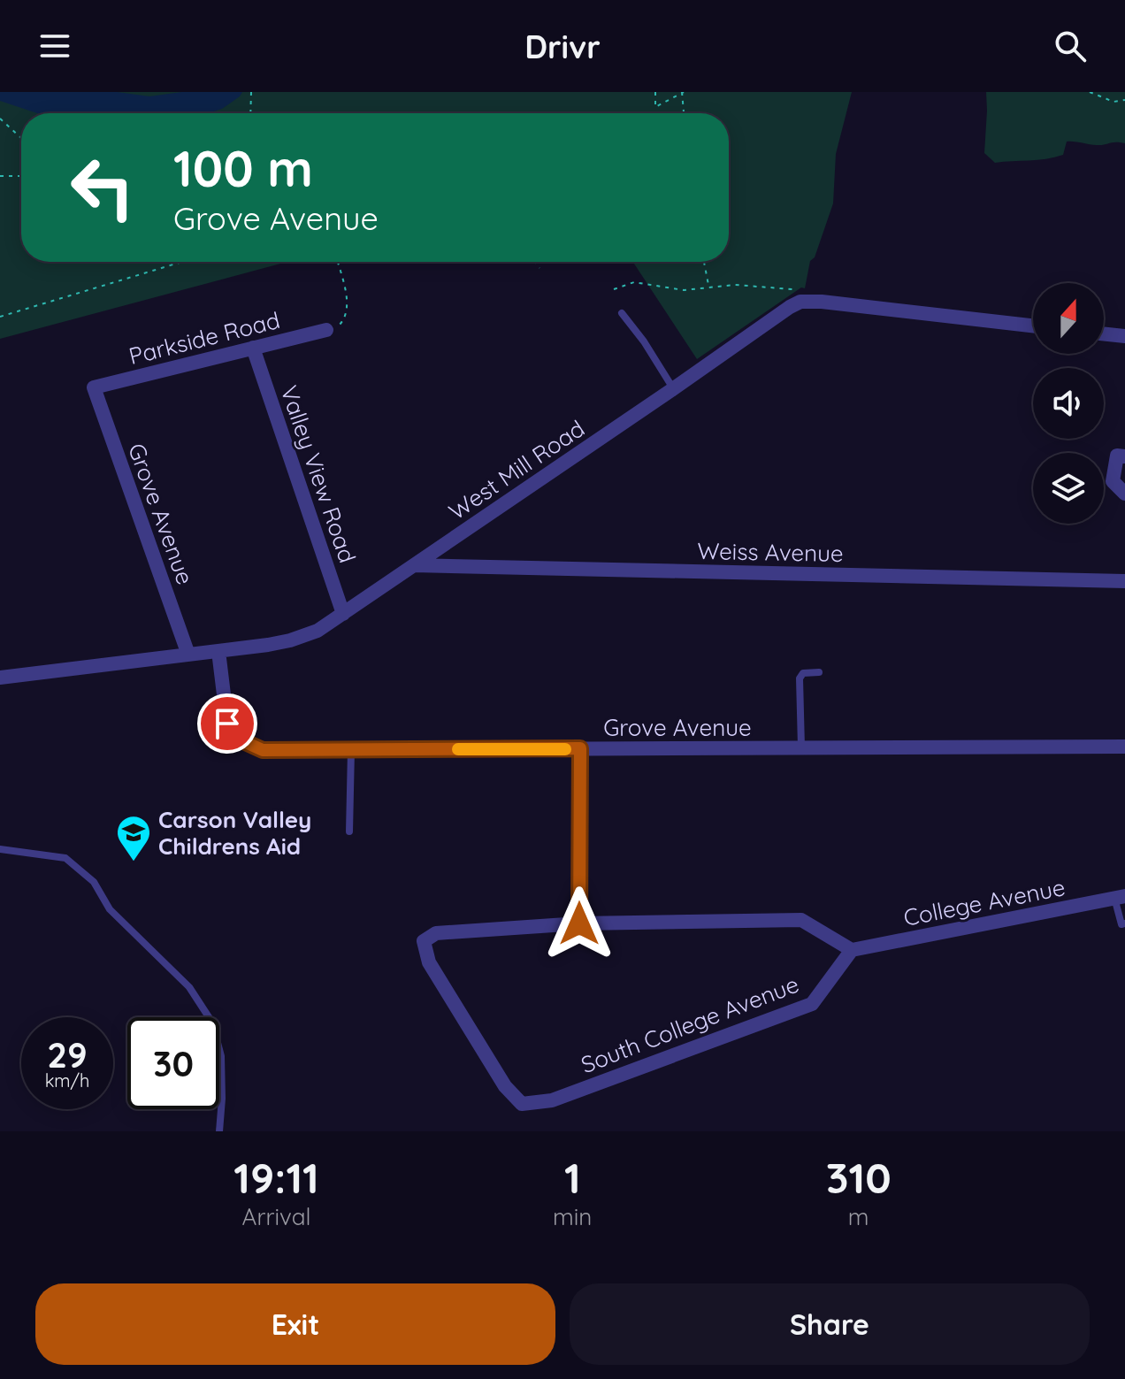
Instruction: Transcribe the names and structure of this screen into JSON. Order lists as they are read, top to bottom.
{
  "streets": {
    "street": [
      "Parkside Road",
      "West Mill Road",
      "Valley View Road",
      "Grove Avenue",
      "Weiss Avenue",
      "College Avenue",
      "South College Avenue"
    ]
  },
  "crossings": [
    ["Parkside Road", "Valley View Road"],
    ["Parkside Road", "Grove Avenue"],
    ["West Mill Road", "Valley View Road"],
    ["West Mill Road", "Grove Avenue"],
    ["West Mill Road", "Weiss Avenue"],
    ["College Avenue", "South College Avenue"]
  ],
  "places": {
    "school or university": ["Carson Valley Childrens Aid"]
  },
  "north": "top",
  "page": {
    "header": "Drivr",
    "turn": ["100 m", "Grove Avenue"],
    "speed": "29 km/h",
    "limit": "30",
    "eta": [
      "19:11",
      "Arrival",
      "1",
      "min",
      "310",
      "m"
    ],
    "buttons": ["Exit", "Share"]
  }
}
